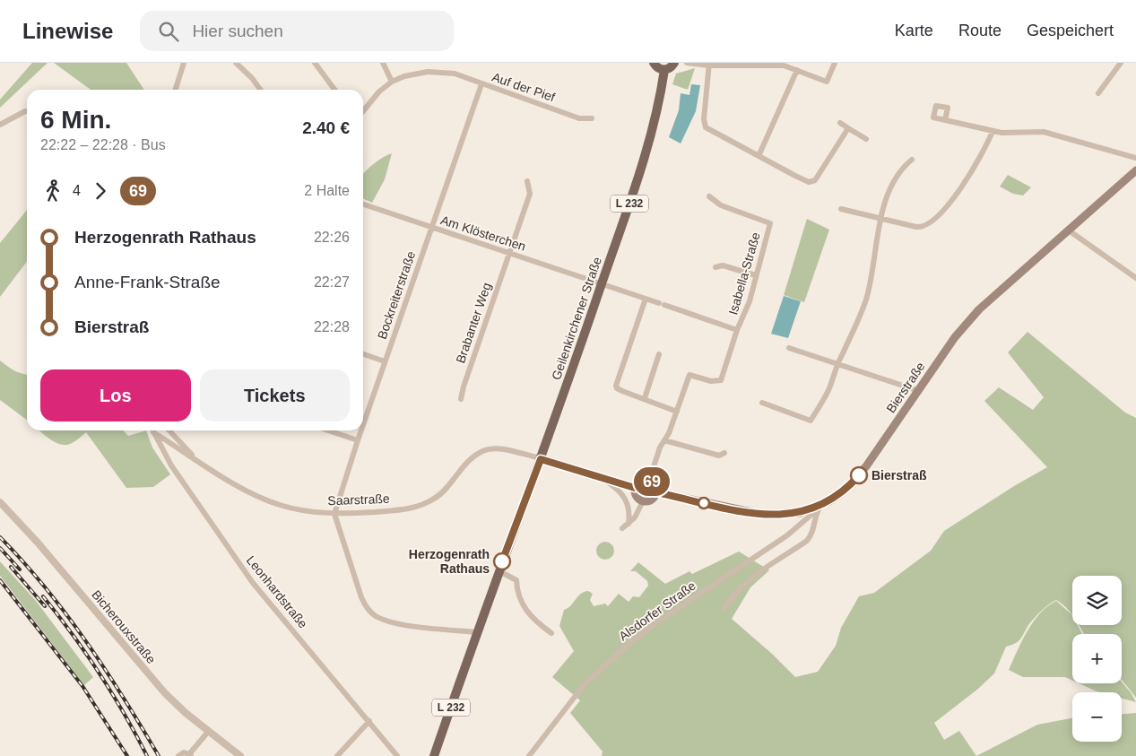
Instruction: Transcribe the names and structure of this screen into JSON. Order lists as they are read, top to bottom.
{
  "streets": {
    "main road": ["L 232", "Geilenkirchener Straße", "Bierstraße"],
    "street": [
      "Auf der Pief",
      "Am Klösterchen",
      "Isabella-Straße",
      "Bockreiterstraße",
      "Brabanter Weg",
      "Saarstraße",
      "Leonhardstraße",
      "Alsdorfer Straße",
      "Bicherouxstraße"
    ]
  },
  "crossings": [
    ["Auf der Pief", "Bockreiterstraße"],
    ["Am Klösterchen", "Isabella-Straße"],
    ["Am Klösterchen", "Bockreiterstraße"],
    ["Am Klösterchen", "Geilenkirchener Straße"],
    ["Am Klösterchen", "Brabanter Weg"],
    ["Bockreiterstraße", "Saarstraße"],
    ["Geilenkirchener Straße", "Saarstraße"],
    ["Bierstraße", "Alsdorfer Straße"]
  ],
  "places": ["Bierstraß", "Herzogenrath Rathaus"],
  "lines": ["bus line 69"],
  "page": {
    "header": "Linewise",
    "search": "Hier suchen",
    "nav": ["Karte", "Route", "Gespeichert"],
    "on_map": "69",
    "heading": ["6 Min.", "22:22 – 22:28 · Bus", "2.40 €"],
    "legs": ["4", "69", "2 Halte"],
    "list": [
      {
        "name": "Herzogenrath Rathaus",
        "value": "22:26"
      },
      {
        "name": "Anne-Frank-Straße",
        "value": "22:27"
      },
      {
        "name": "Bierstraß",
        "value": "22:28"
      }
    ],
    "buttons": ["Los", "Tickets"],
    "map_buttons": ["+", "−"]
  }
}
